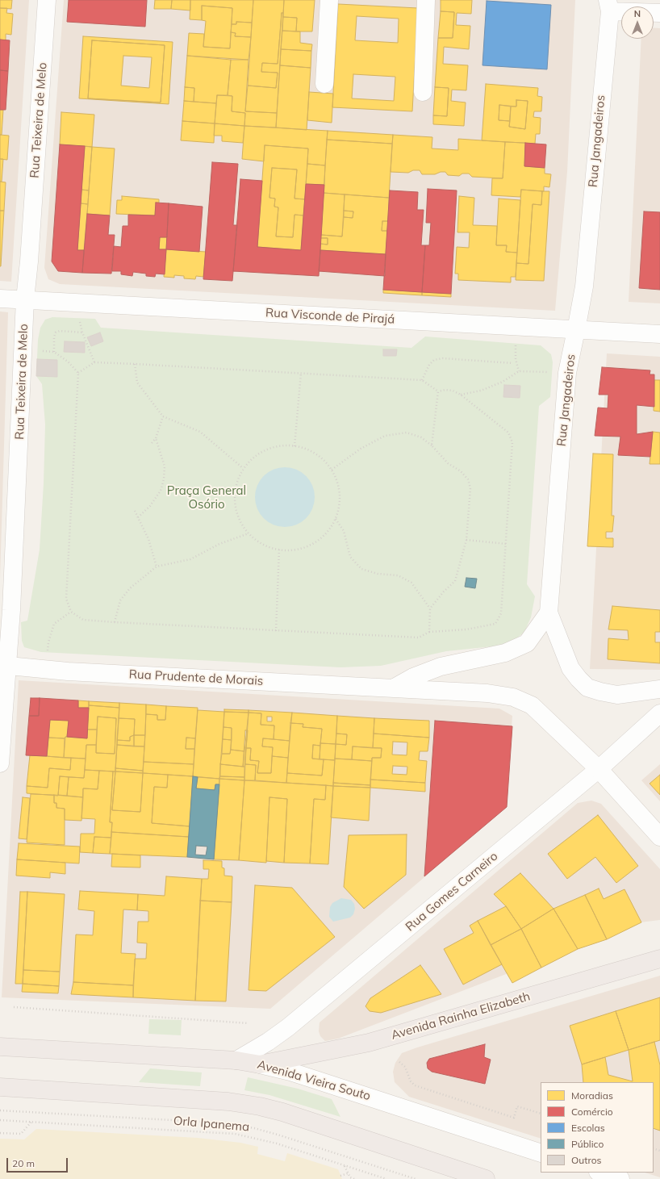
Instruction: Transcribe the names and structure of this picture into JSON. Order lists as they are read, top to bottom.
{
  "streets": {
    "highway": ["Avenida Rainha Elizabeth", "Avenida Vieira Souto"],
    "main road": [
      "Rua Teixeira de Melo",
      "Rua Jangadeiros",
      "Rua Visconde de Pirajá",
      "Rua Prudente de Morais",
      "Rua Gomes Carneiro"
    ],
    "path": ["Orla Ipanema"]
  },
  "crossings": [
    ["Rua Teixeira de Melo", "Rua Visconde de Pirajá"],
    ["Rua Teixeira de Melo", "Rua Prudente de Morais"],
    ["Rua Jangadeiros", "Rua Visconde de Pirajá"],
    ["Rua Prudente de Morais", "Rua Gomes Carneiro"],
    ["Rua Gomes Carneiro", "Avenida Vieira Souto"],
    ["Avenida Rainha Elizabeth", "Avenida Vieira Souto"]
  ],
  "parks": ["Praça General Osório"],
  "legend": [
    "Moradias",
    "Comércio",
    "Escolas",
    "Público",
    "Outros"
  ],
  "scale_bar": "20 m",
  "north": "top"
}
